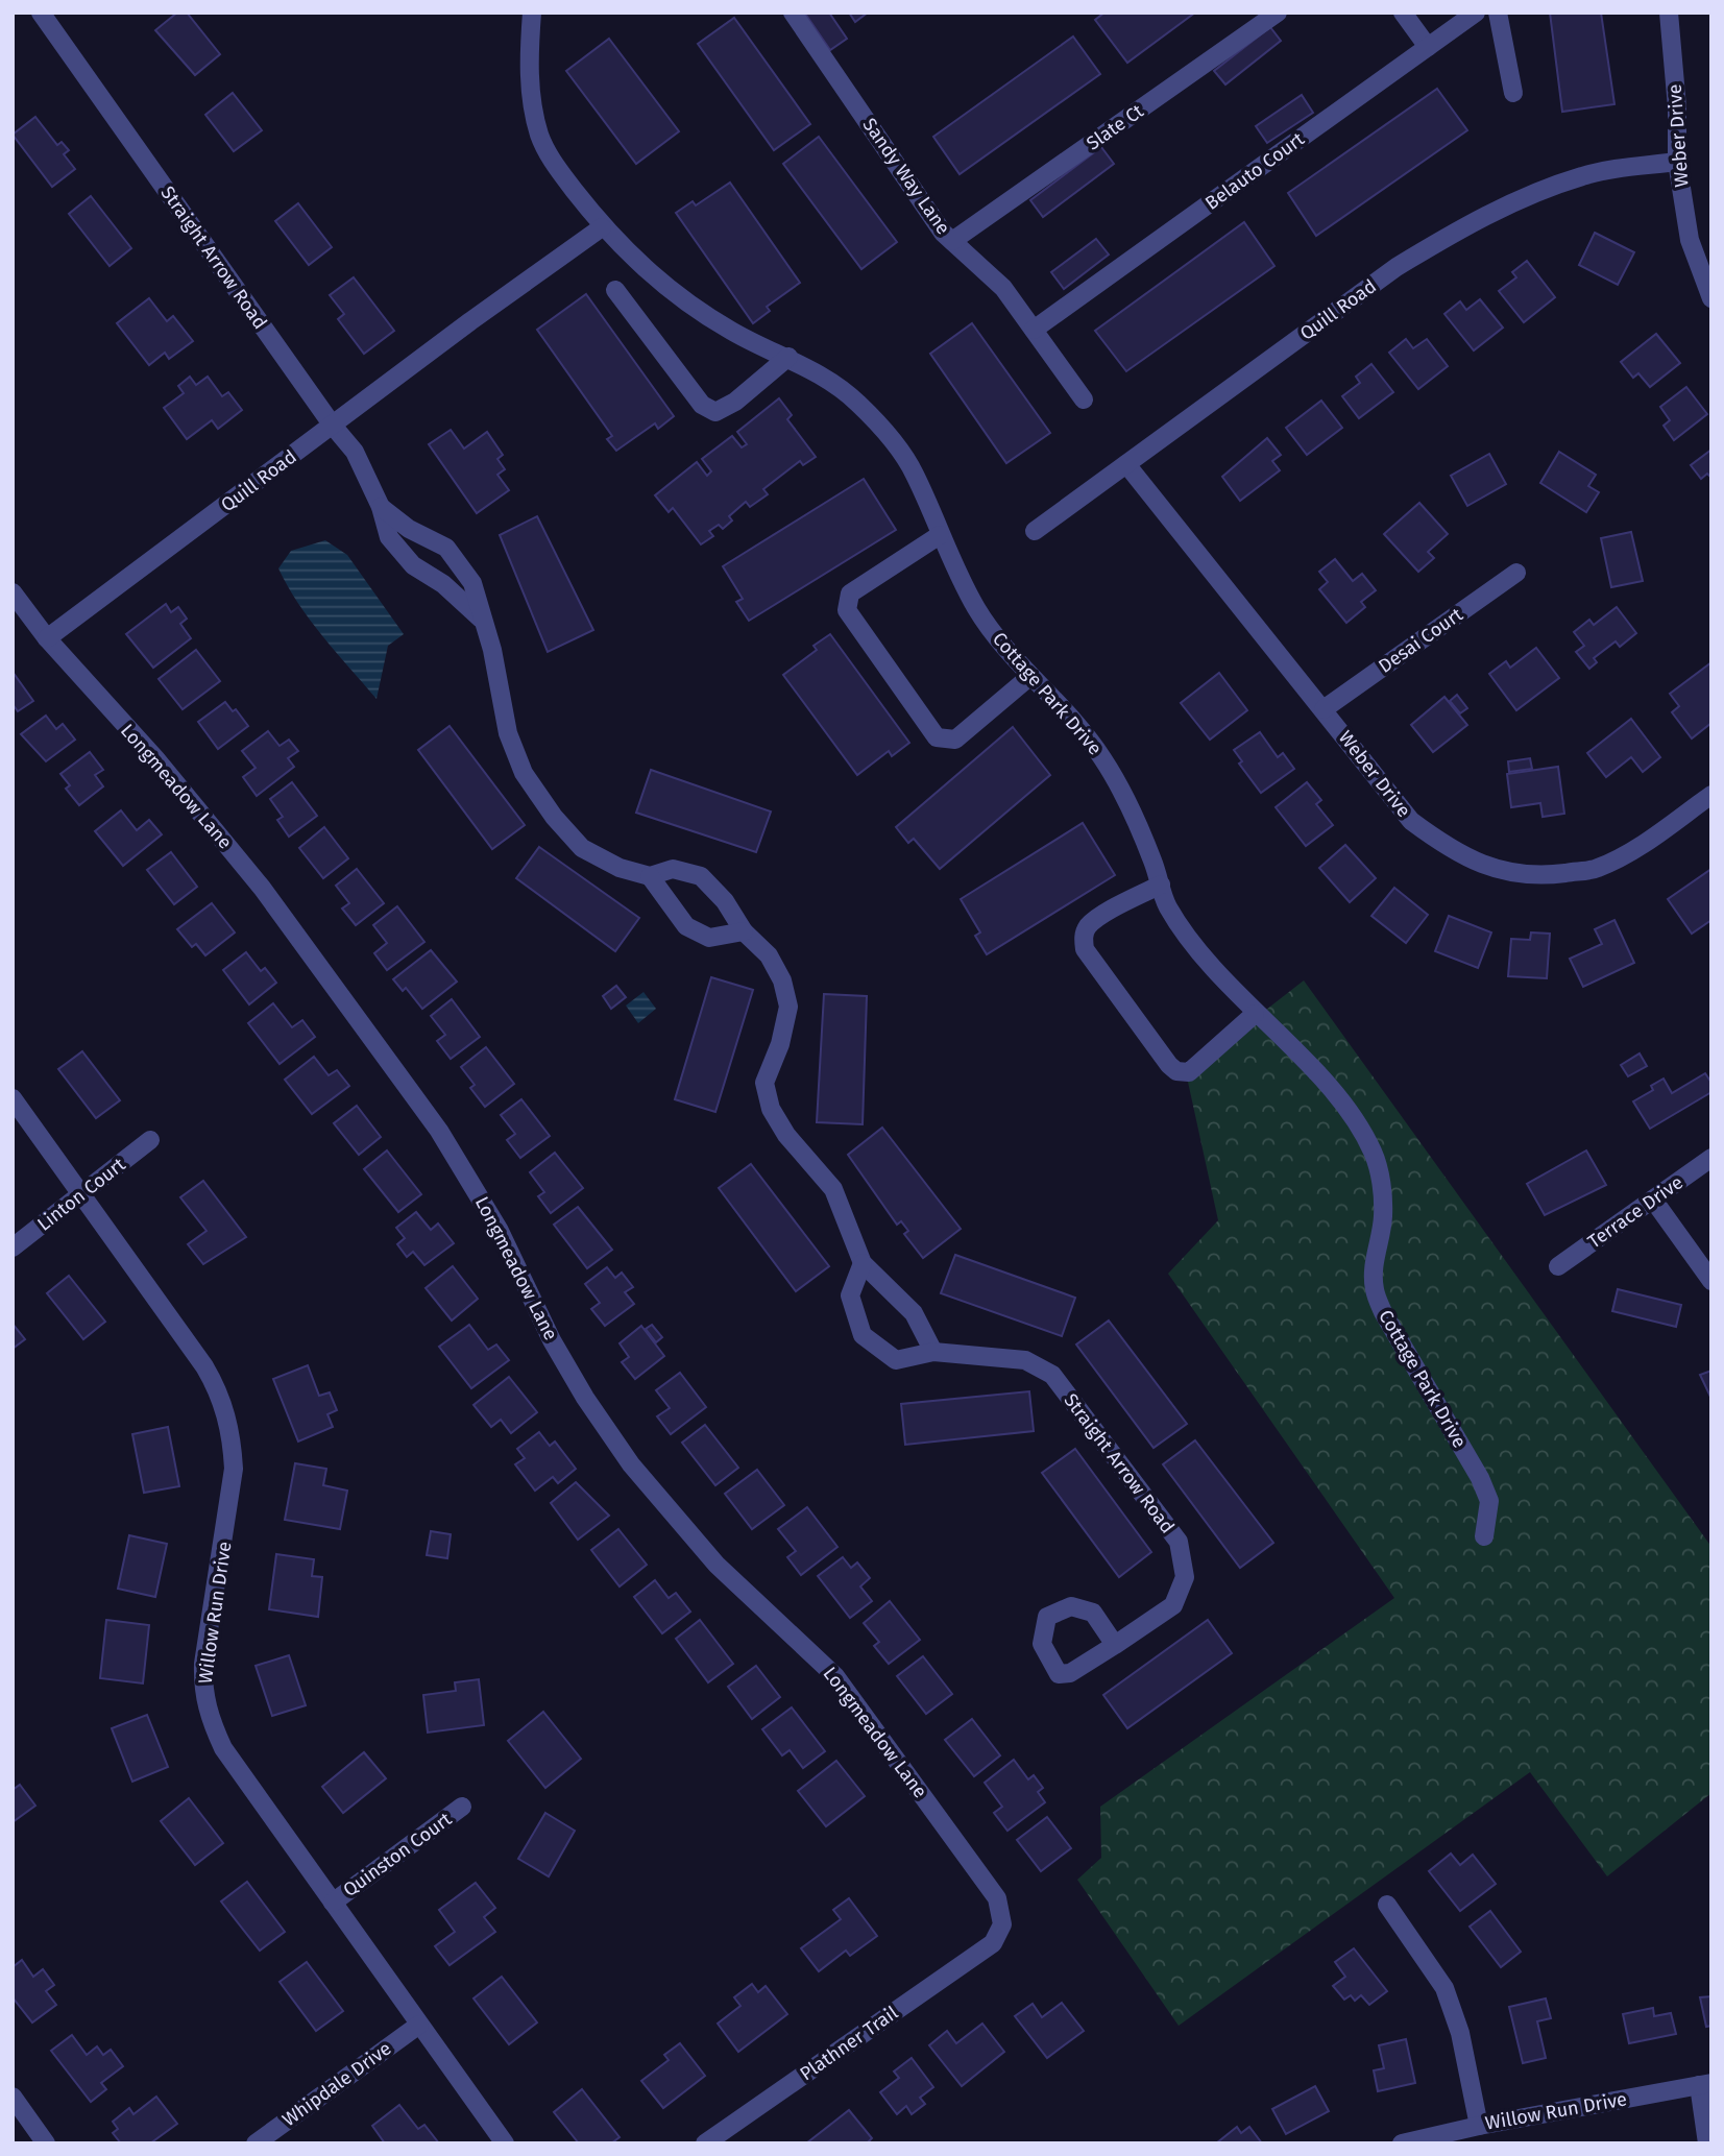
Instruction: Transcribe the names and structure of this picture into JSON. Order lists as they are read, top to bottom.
{
  "streets": {
    "street": [
      "Slate Ct",
      "Weber Drive",
      "Belauto Court",
      "Sandy Way Lane",
      "Straight Arrow Road",
      "Quill Road",
      "Desai Court",
      "Cottage Park Drive",
      "Longmeadow Lane",
      "Linton Court",
      "Terrace Drive",
      "Willow Run Drive",
      "Quinston Court",
      "Plathner Trail",
      "Whipdale Drive"
    ]
  },
  "crossings": [
    ["Slate Ct", "Sandy Way Lane"],
    ["Weber Drive", "Quill Road"],
    ["Weber Drive", "Desai Court"],
    ["Belauto Court", "Sandy Way Lane"],
    ["Straight Arrow Road", "Quill Road"],
    ["Quill Road", "Cottage Park Drive"],
    ["Quill Road", "Longmeadow Lane"],
    ["Longmeadow Lane", "Plathner Trail"],
    ["Linton Court", "Willow Run Drive"],
    ["Willow Run Drive", "Quinston Court"],
    ["Willow Run Drive", "Whipdale Drive"]
  ]
}
